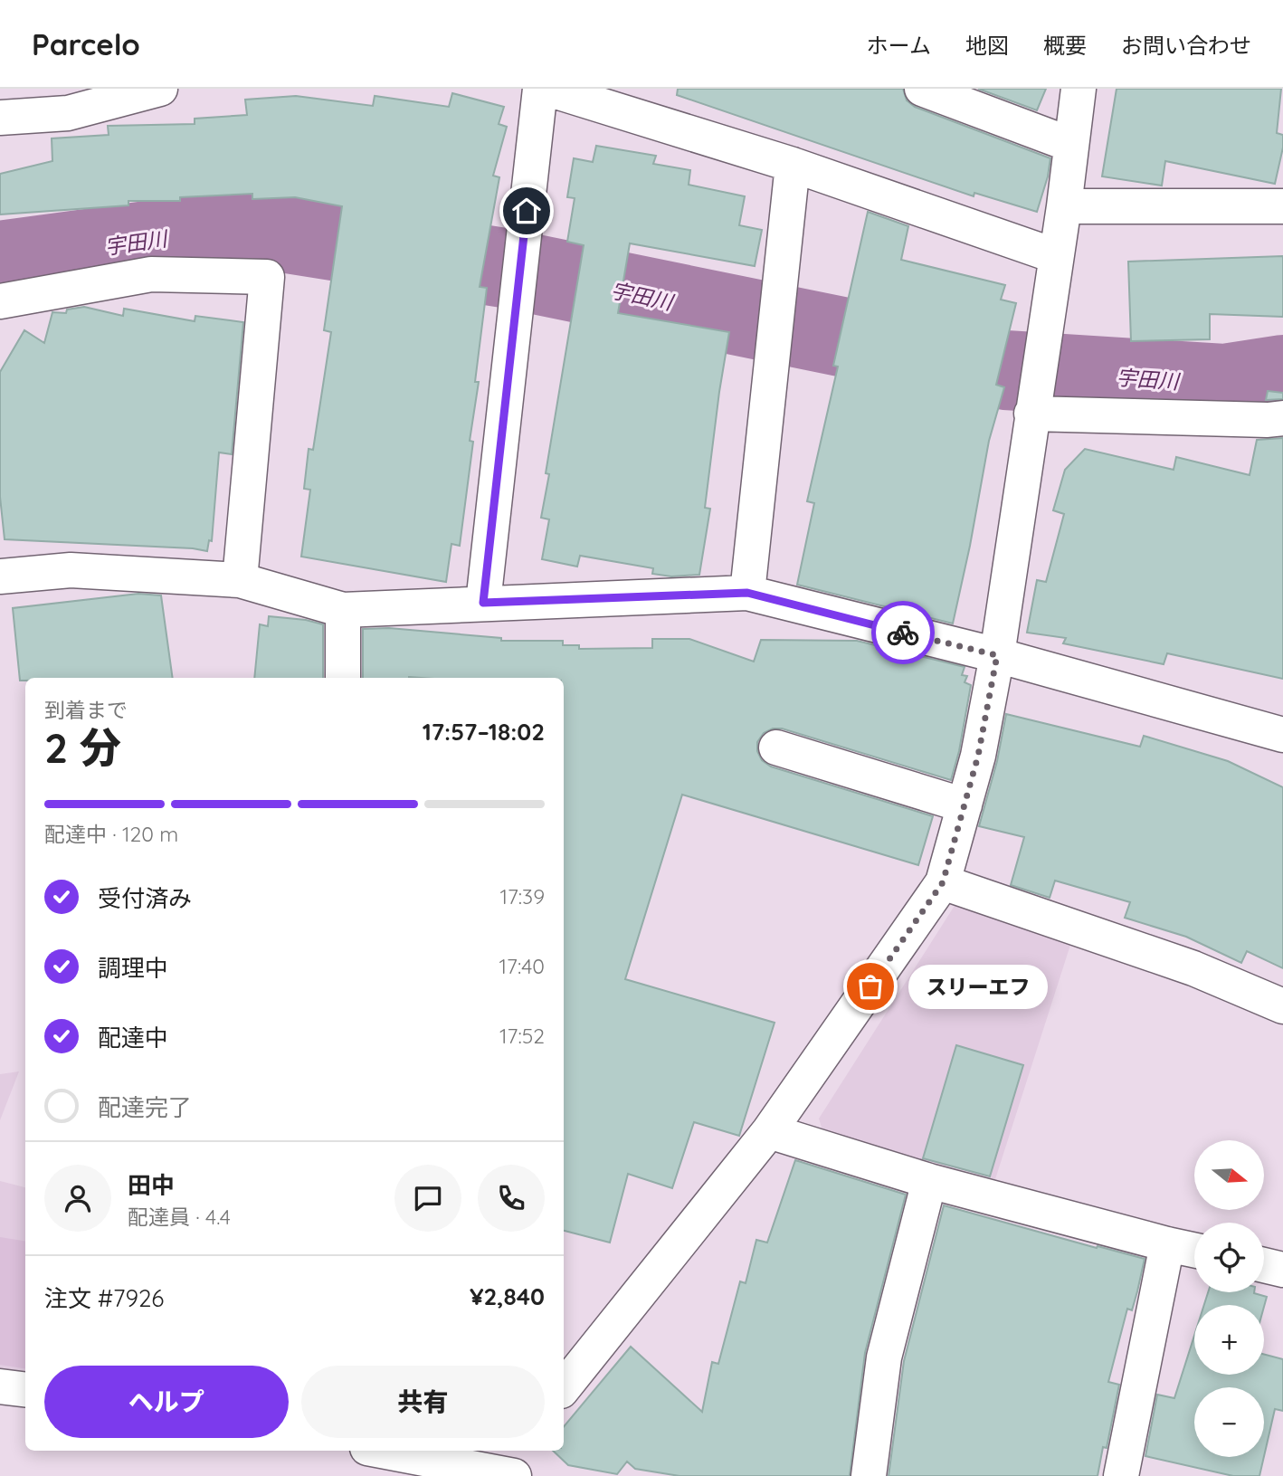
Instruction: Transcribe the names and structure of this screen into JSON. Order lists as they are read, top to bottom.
{
  "water": ["宇田川"],
  "places": ["スリーエフ"],
  "north": "right",
  "page": {
    "header": "Parcelo",
    "nav": [
      "ホーム",
      "地図",
      "概要",
      "お問い合わせ"
    ],
    "heading": ["2 分", "到着まで", "17:57–18:02"],
    "panel": [
      "田中",
      "配達員 · 4.4",
      "注文 #7926",
      "¥2,840"
    ],
    "bar": "配達中 · 120 m",
    "list": [
      ["受付済み", "17:39"],
      ["調理中", "17:40"],
      ["配達中", "17:52"],
      "配達完了"
    ],
    "bubble": "スリーエフ",
    "map_buttons": ["+", "−"],
    "buttons": ["ヘルプ", "共有"]
  }
}
